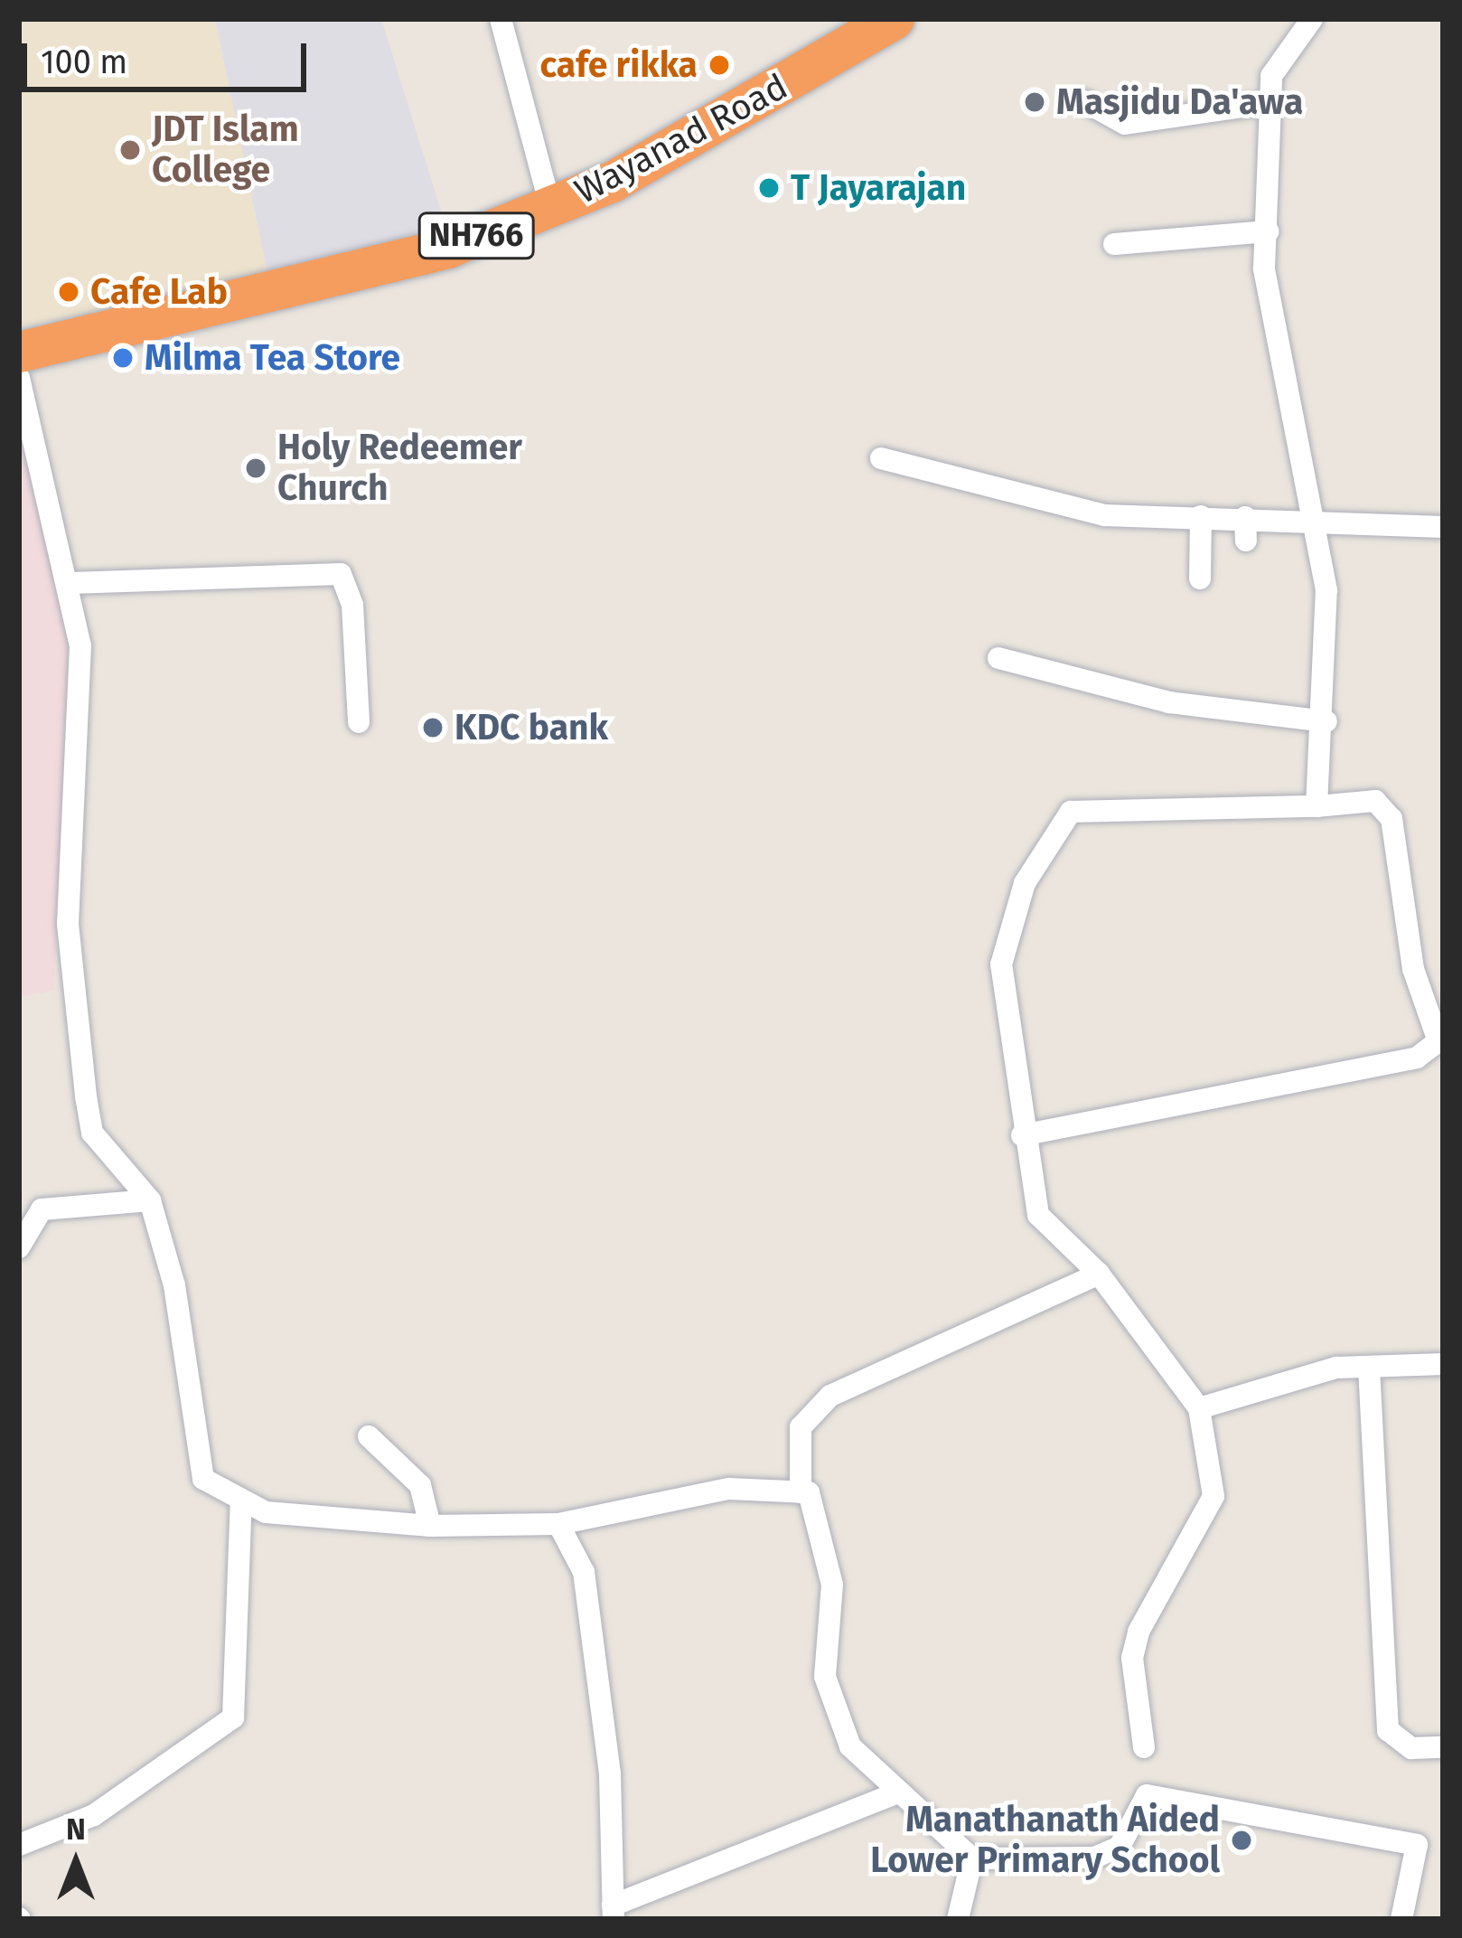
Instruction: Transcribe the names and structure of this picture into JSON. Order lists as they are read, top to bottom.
{
  "streets": {
    "highway": ["Wayanad Road", "NH766"]
  },
  "places": [
    "cafe rikka",
    "Masjidu Da'awa",
    "JDT Islam College",
    "T Jayarajan",
    "Cafe Lab",
    "Milma Tea Store",
    "Holy Redeemer Church",
    "KDC bank",
    "Manathanath Aided Lower Primary School"
  ],
  "scale_bar": "100 m",
  "north": "top"
}
